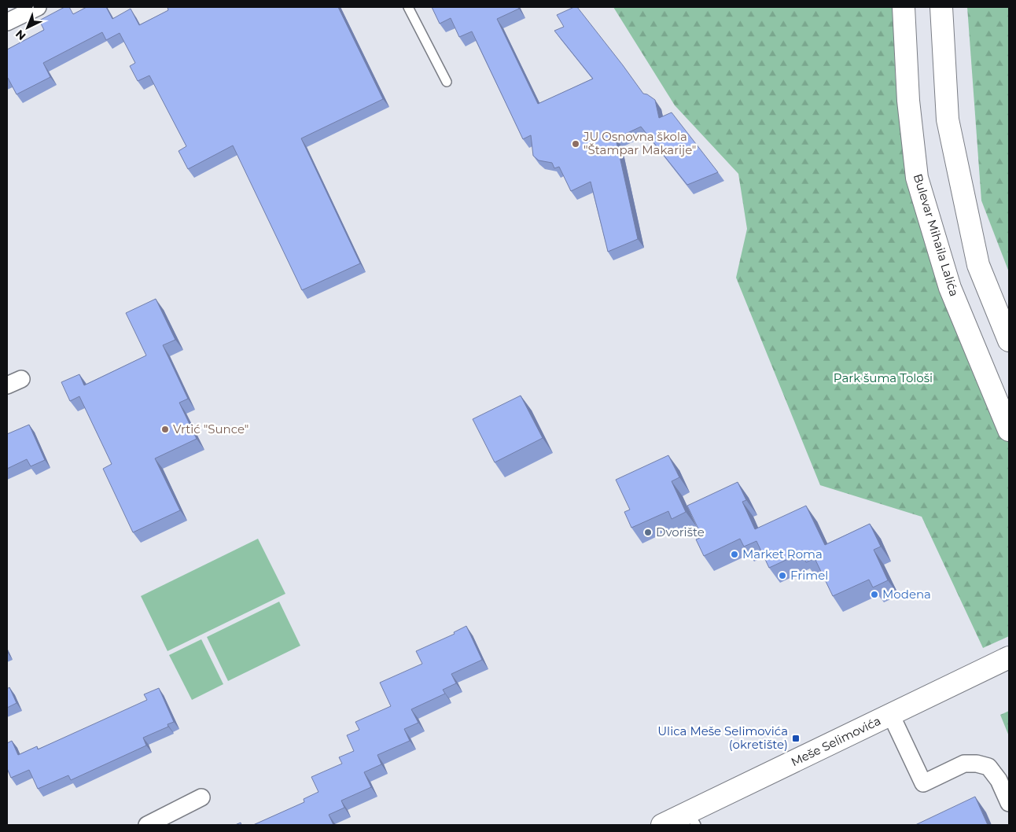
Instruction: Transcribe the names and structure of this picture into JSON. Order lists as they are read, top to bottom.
{
  "streets": {
    "main road": ["Bulevar Mihaila Lalića", "Meše Selimovića"]
  },
  "parks": ["Park šuma Tološi"],
  "places": {
    "other": [
      "JU Osnovna škola \"Štampar Makarije\"",
      "Vrtić \"Sunce\"",
      "Dvorište",
      "Market Roma",
      "Frimel",
      "Modena"
    ],
    "transit": ["Ulica Meše Selimovića (okretište)"]
  },
  "north": "bottom left"
}
